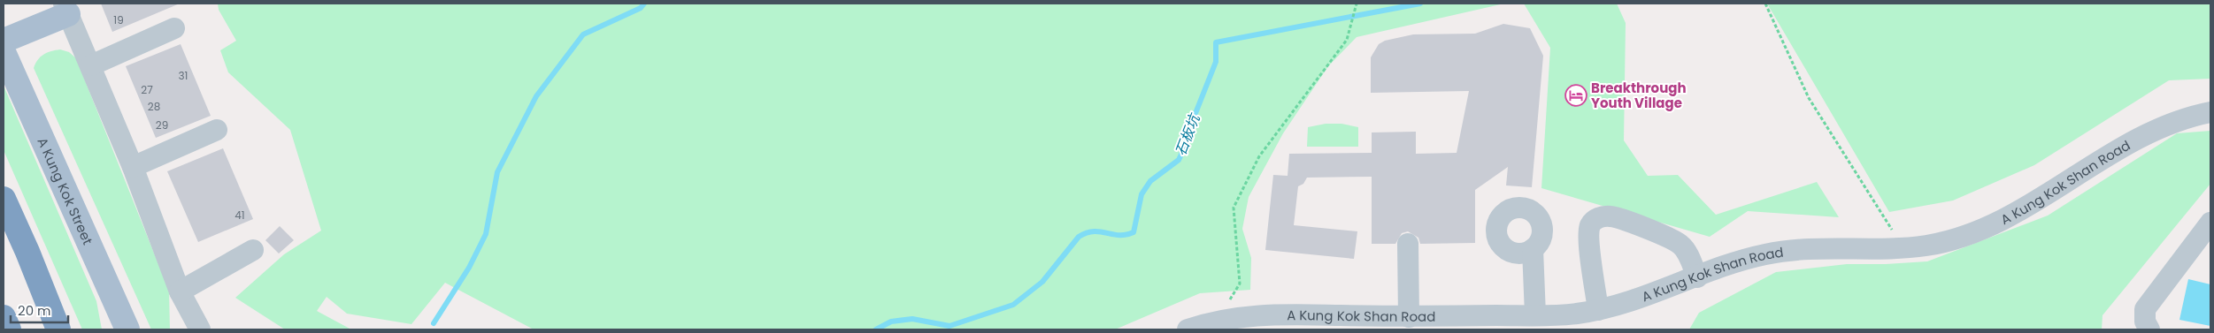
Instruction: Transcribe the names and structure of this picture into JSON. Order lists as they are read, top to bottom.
{
  "streets": {
    "main road": ["A Kung Kok Street"],
    "street": ["A Kung Kok Shan Road"]
  },
  "water": ["石板坑"],
  "places": {
    "hotel": ["Breakthrough Youth Village"]
  },
  "house_numbers": [
    "19",
    "31",
    "27",
    "28",
    "29",
    "41"
  ],
  "scale_bar": "20 m"
}
